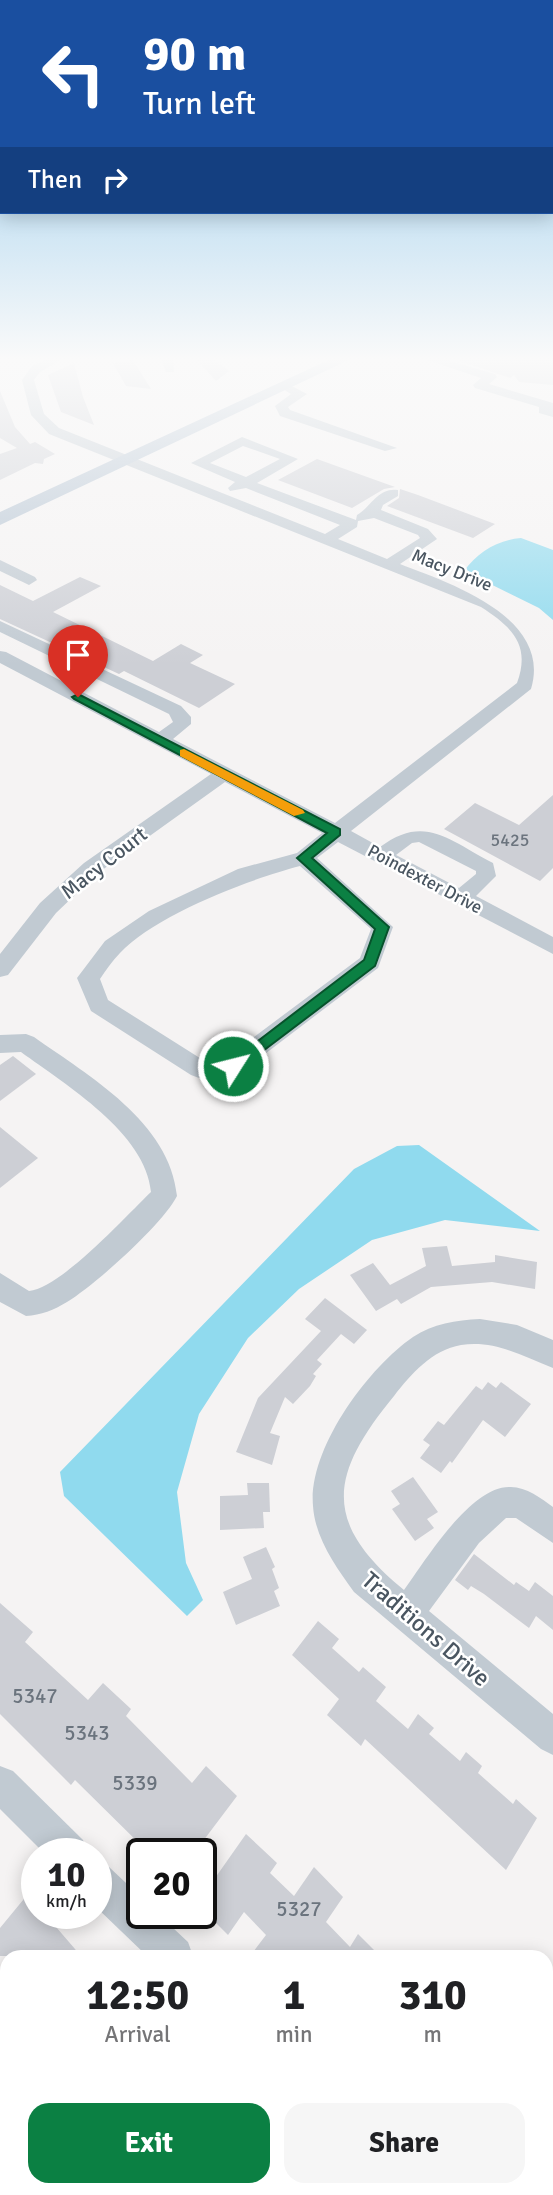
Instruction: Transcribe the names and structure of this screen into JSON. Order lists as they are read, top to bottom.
{
  "streets": {
    "street": [
      "Macy Drive",
      "Macy Court",
      "Poindexter Drive",
      "Traditions Drive"
    ]
  },
  "crossings": [
    ["Macy Drive", "Poindexter Drive"],
    ["Macy Court", "Poindexter Drive"]
  ],
  "house_numbers": [
    "5425",
    "5347",
    "5343",
    "5339",
    "5327"
  ],
  "page": {
    "turn": ["90 m", "Turn left"],
    "then": "Then",
    "speed": "10 km/h",
    "limit": "20",
    "eta": [
      "12:50",
      "Arrival",
      "1",
      "min",
      "310",
      "m"
    ],
    "buttons": ["Exit", "Share"]
  }
}
